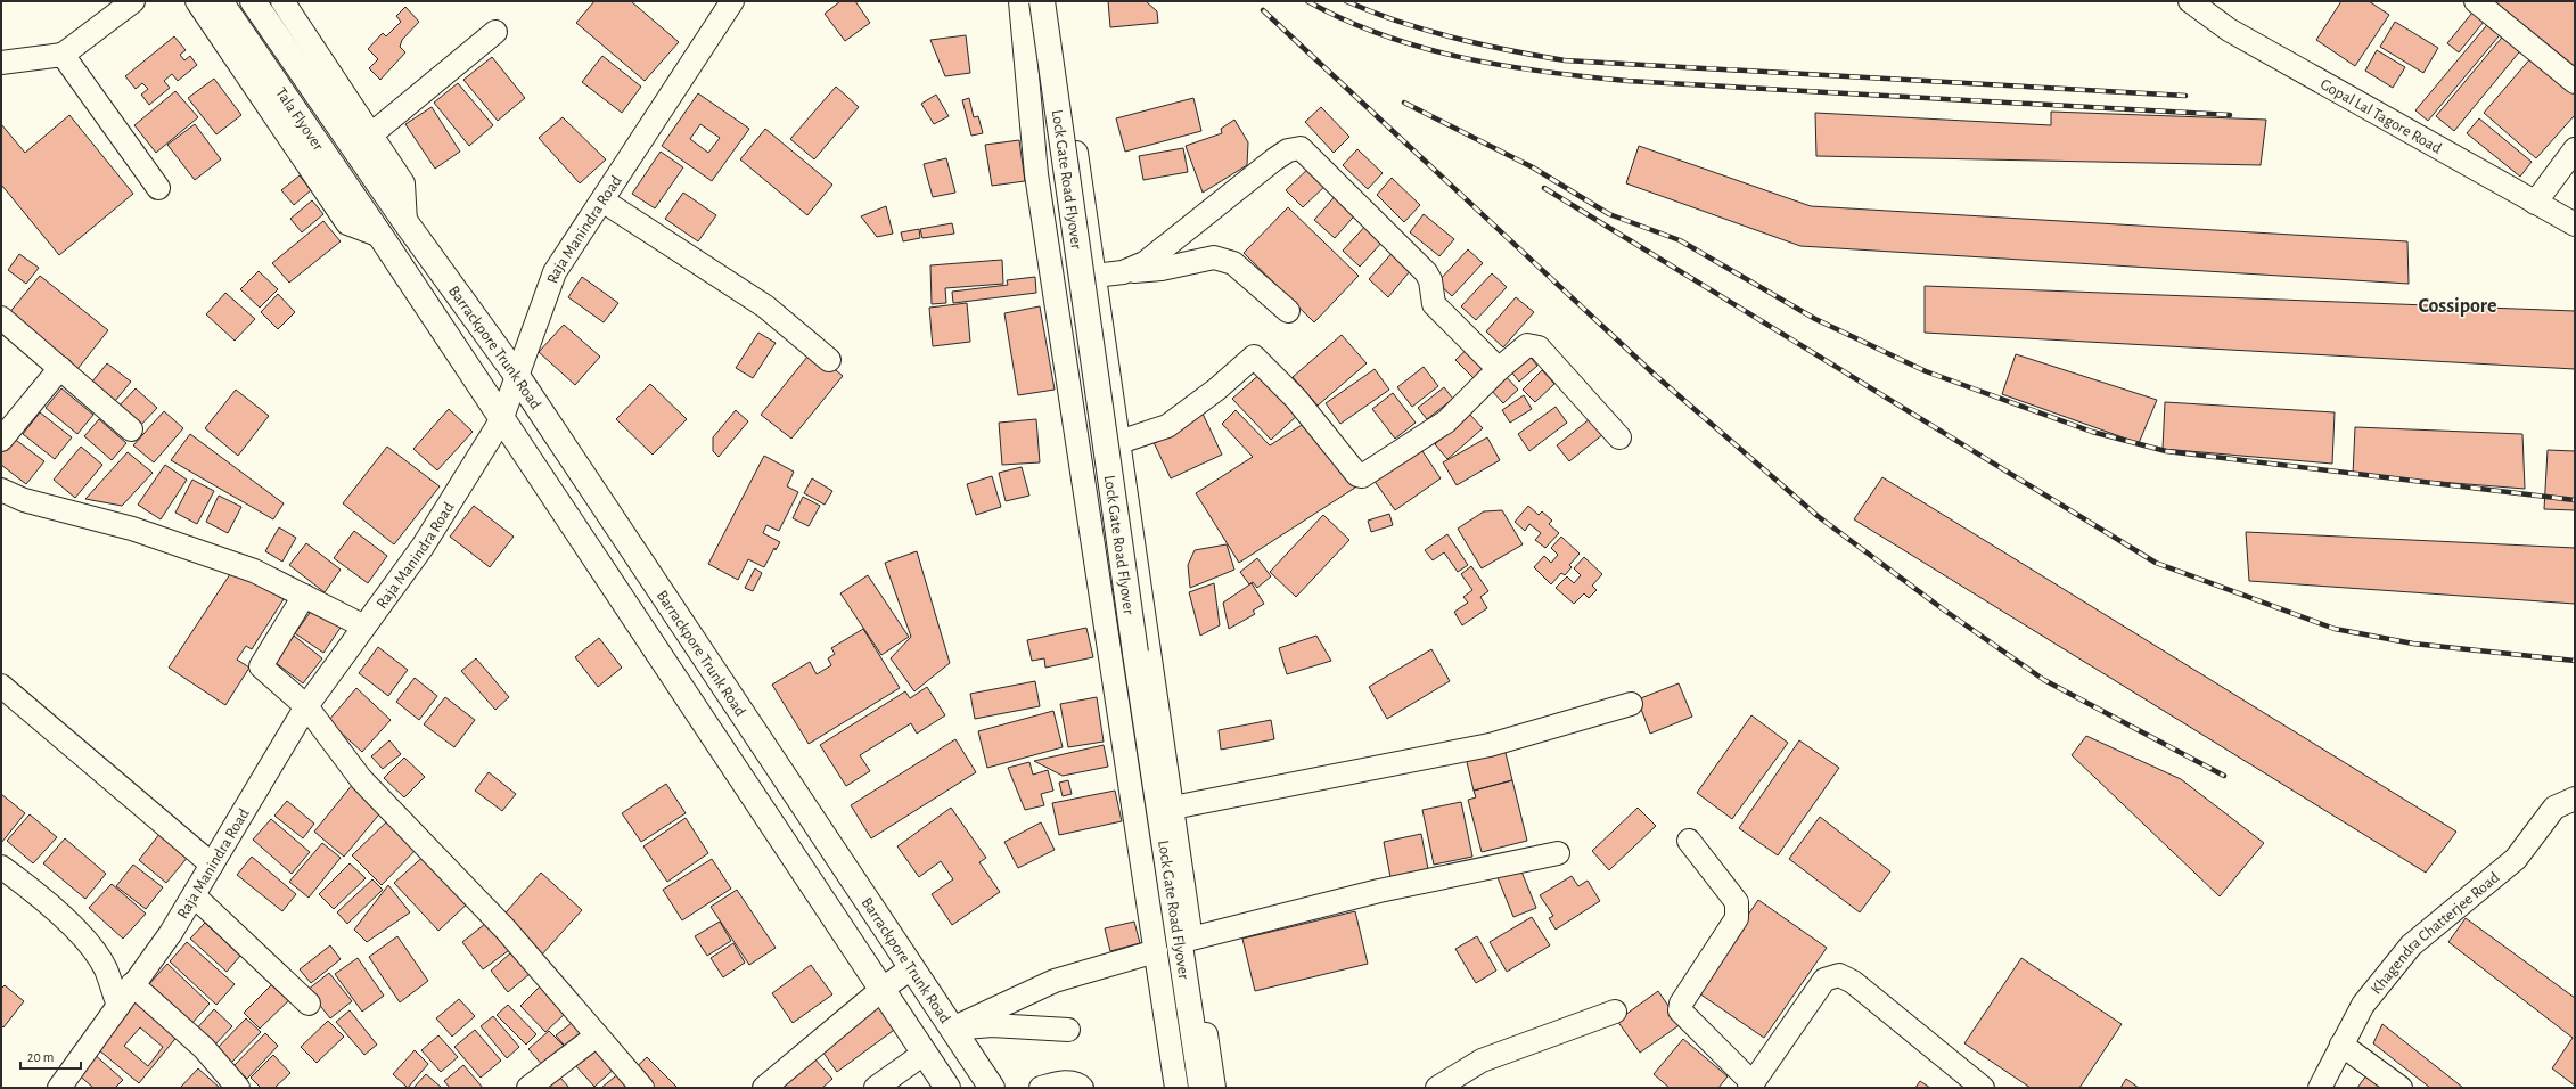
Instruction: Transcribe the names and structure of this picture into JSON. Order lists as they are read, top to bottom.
{
  "streets": {
    "main road": ["Tala Flyover", "Lock Gate Road Flyover", "Barrackpore Trunk Road"],
    "street": ["Gopal Lal Tagore Road", "Raja Manindra Road", "Khagendra Chatterjee Road"]
  },
  "crossings": [
    ["Tala Flyover", "Barrackpore Trunk Road"],
    ["Raja Manindra Road", "Barrackpore Trunk Road"]
  ],
  "districts": ["Cossipore"],
  "scale_bar": "20 m"
}
